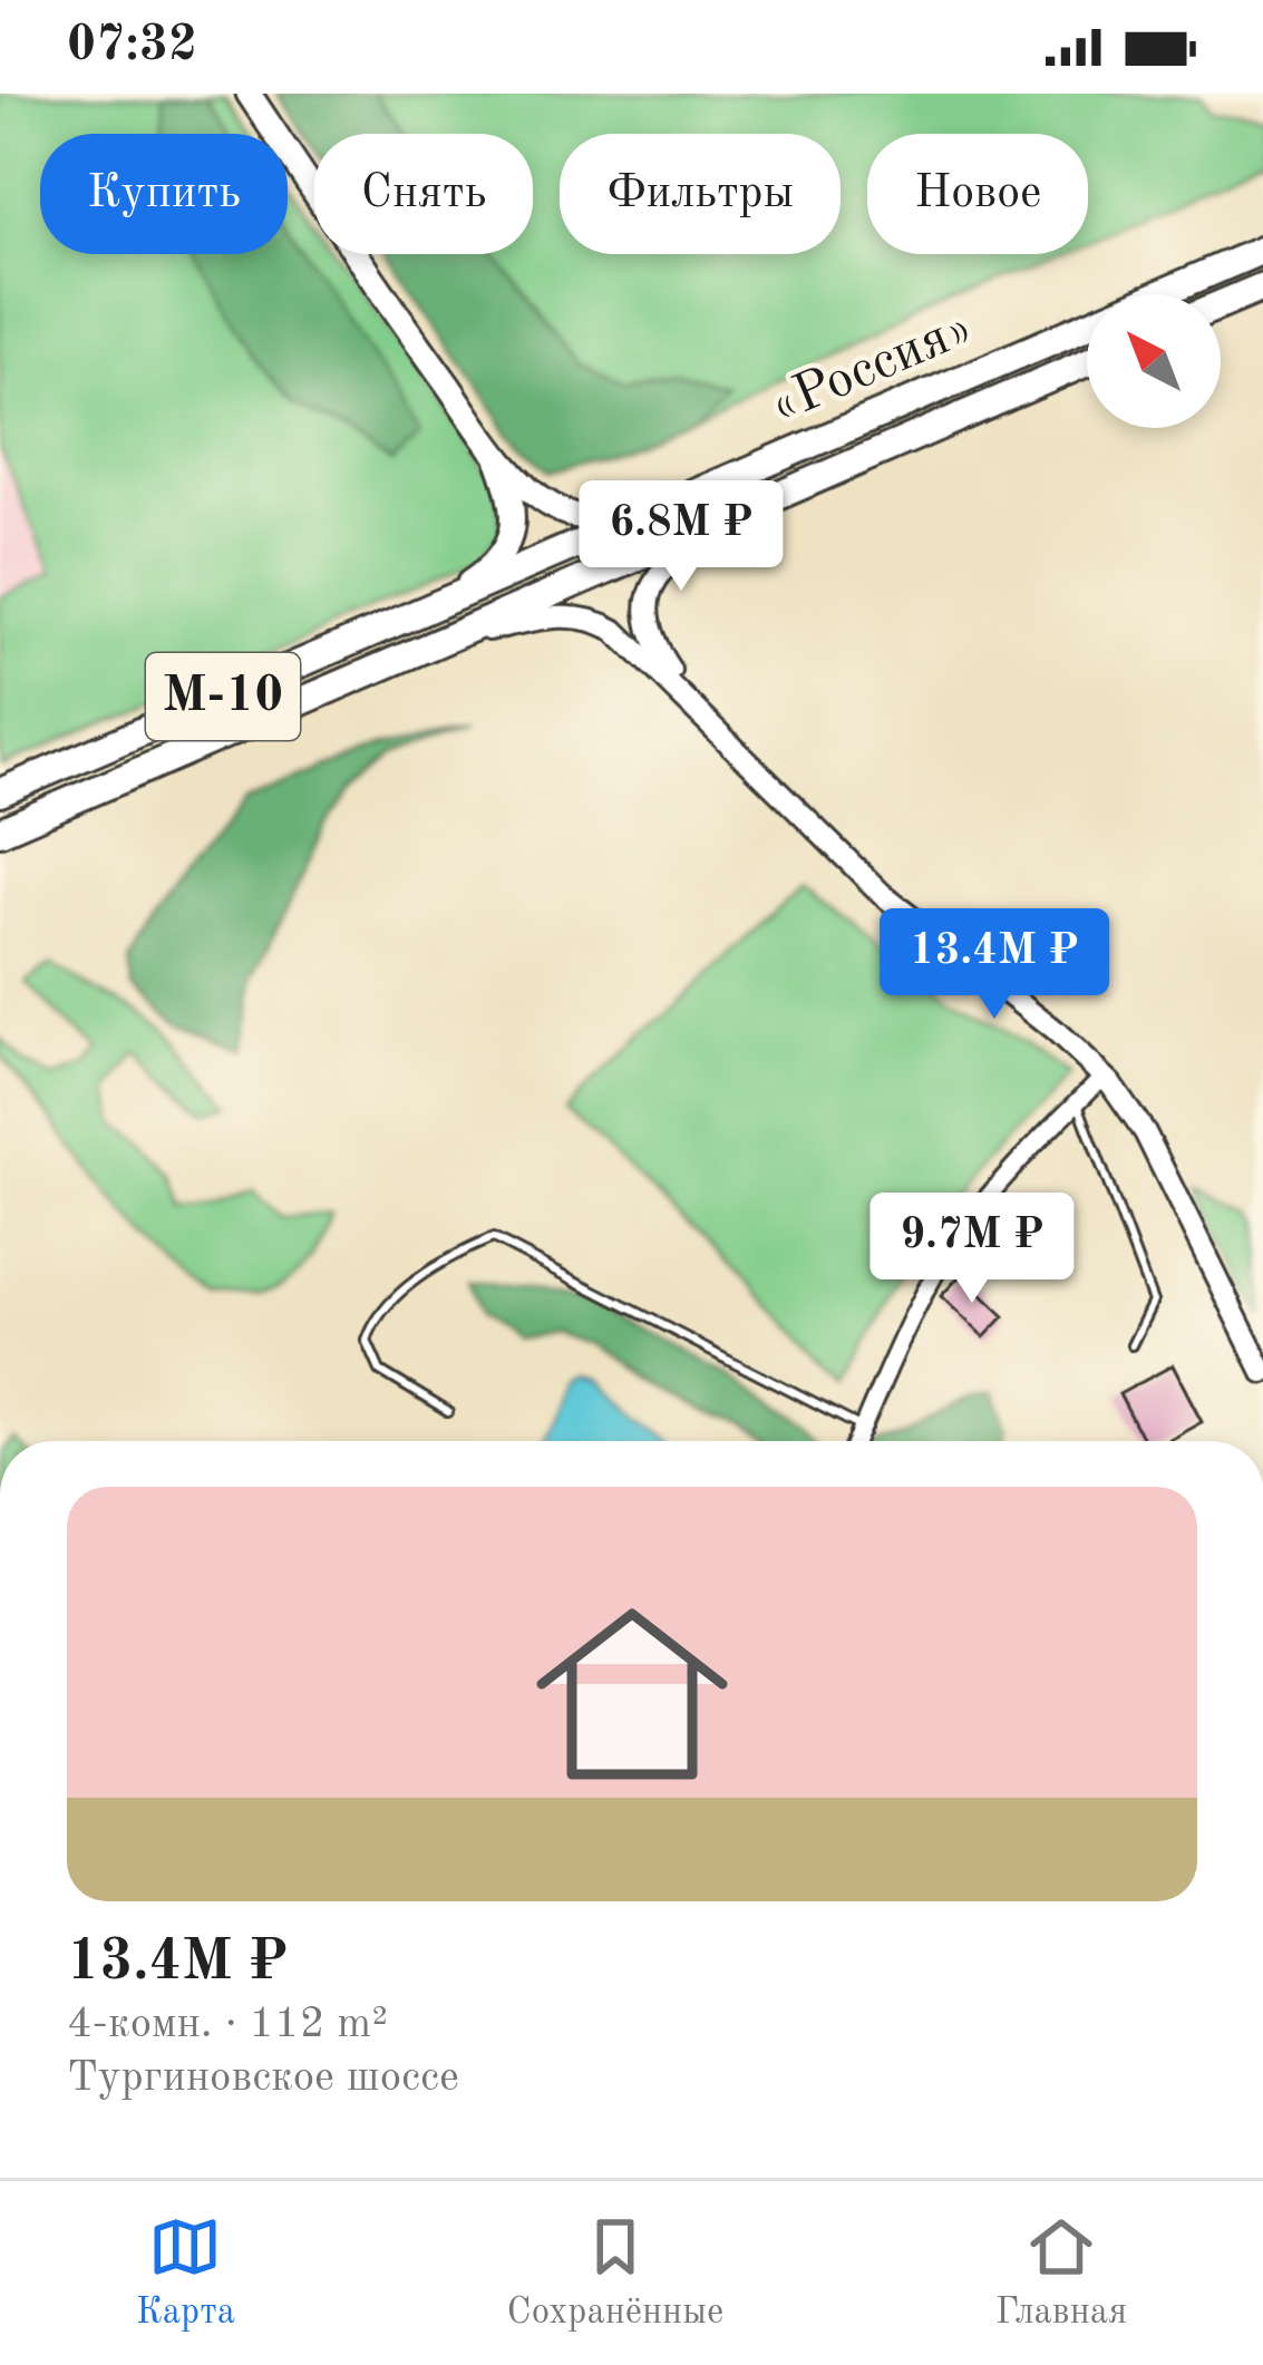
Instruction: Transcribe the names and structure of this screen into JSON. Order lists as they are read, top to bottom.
{
  "streets": {
    "highway": ["«Россия»", "М-10"]
  },
  "north": "top left",
  "page": {
    "status": "07:32",
    "chip": [
      "Купить",
      "Снять",
      "Фильтры",
      "Новое"
    ],
    "price": ["6.8M ₽", "13.4M ₽", "9.7M ₽"],
    "list": [
      {
        "name": "13.4M ₽",
        "note": "4-комн. · 112 m² · Тургиновское шоссе"
      }
    ],
    "tabs": ["Карта", "Сохранённые", "Главная"]
  }
}
